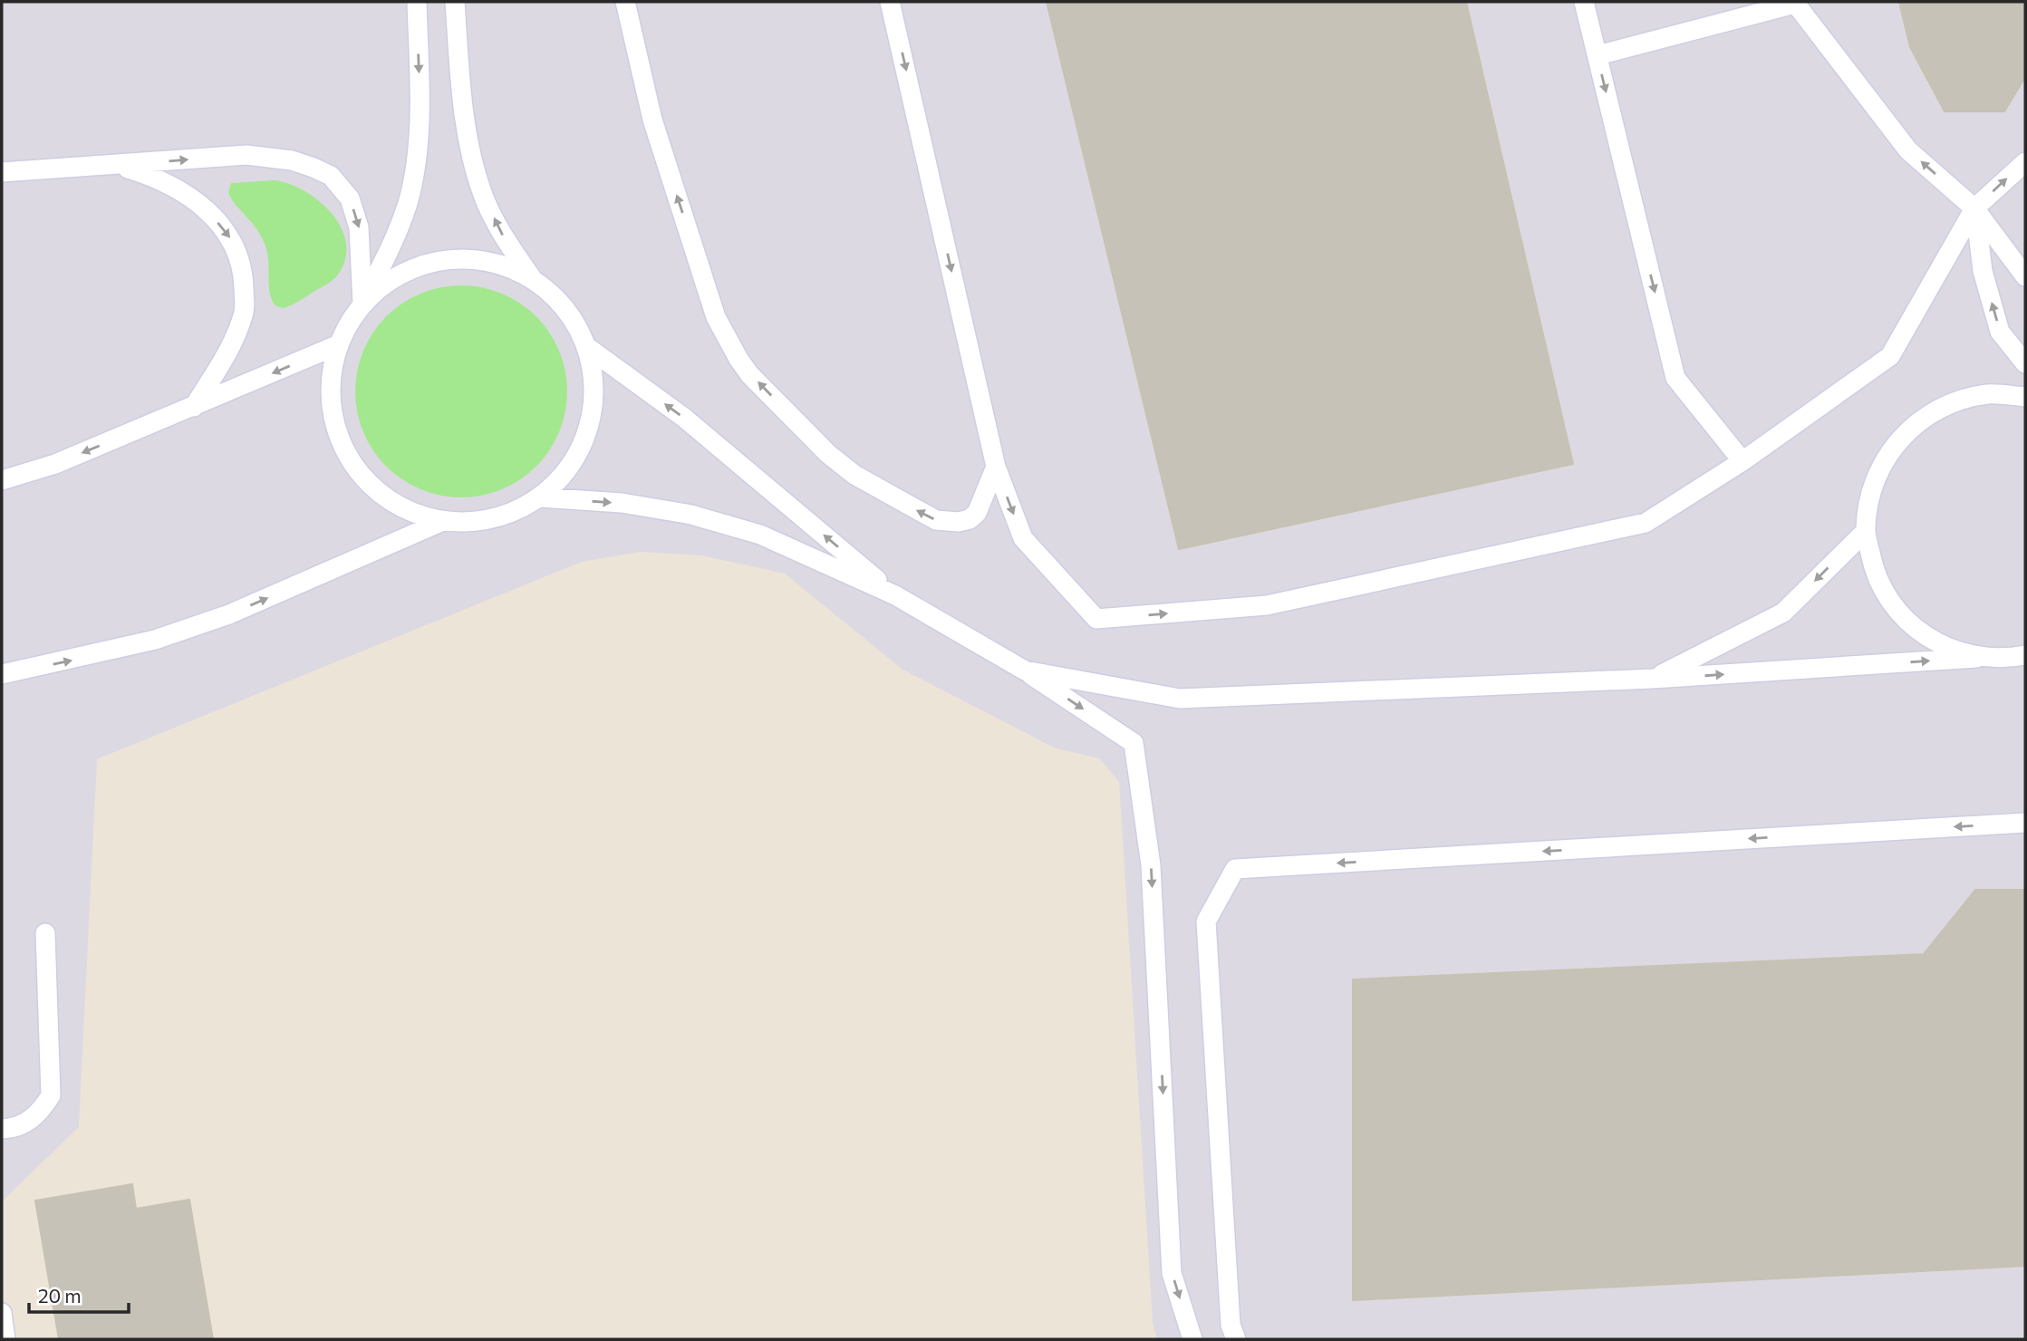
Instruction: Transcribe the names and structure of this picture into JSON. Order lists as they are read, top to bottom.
{
  "scale_bar": "20 m"
}
